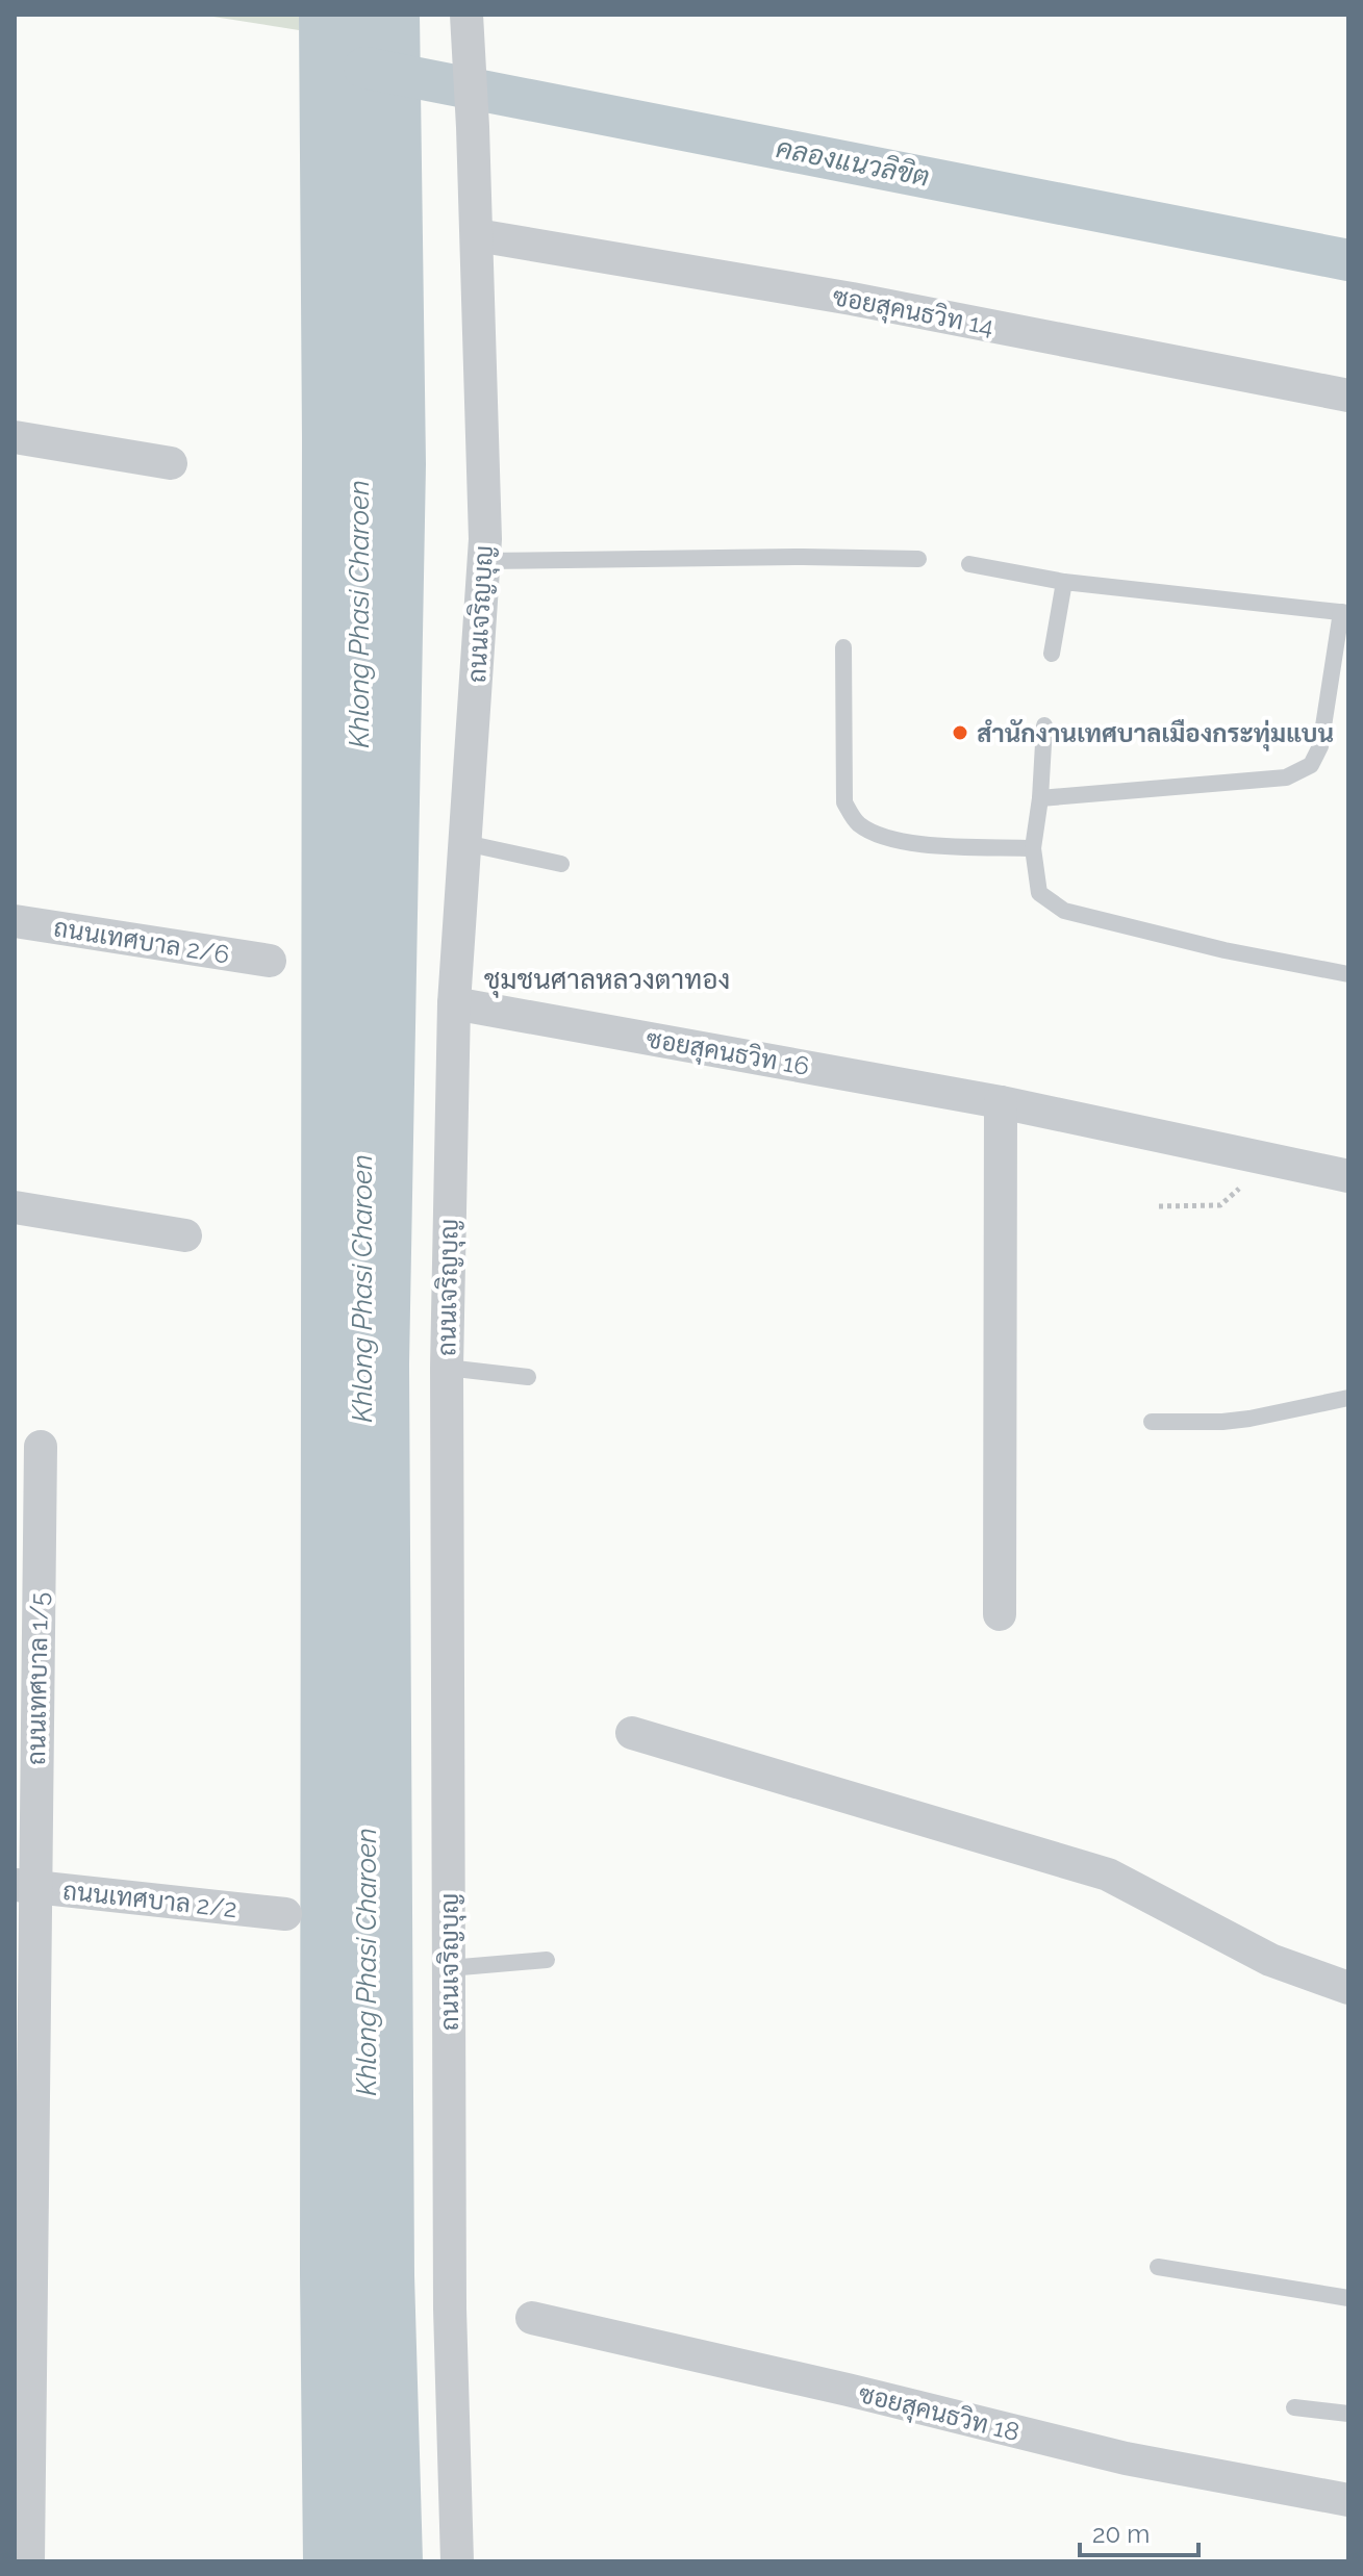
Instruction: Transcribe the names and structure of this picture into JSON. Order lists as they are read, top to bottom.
{
  "streets": {
    "street": [
      "ซอยสุคนธวิท 14",
      "ถนนเจริญบุญ",
      "ถนนเทศบาล 2/6",
      "ซอยสุคนธวิท 16",
      "ถนนเทศบาล 1/5",
      "ถนนเทศบาล 2/2",
      "ซอยสุคนธวิท 18"
    ]
  },
  "crossings": [
    ["ซอยสุคนธวิท 14", "ถนนเจริญบุญ"],
    ["ถนนเจริญบุญ", "ซอยสุคนธวิท 16"],
    ["ถนนเทศบาล 1/5", "ถนนเทศบาล 2/2"]
  ],
  "districts": ["ชุมชนศาลหลวงตาทอง"],
  "water": ["คลองแนวลิขิต", "Khlong Phasi Charoen"],
  "places": ["สำนักงานเทศบาลเมืองกระทุ่มแบน"],
  "scale_bar": "20 m"
}
